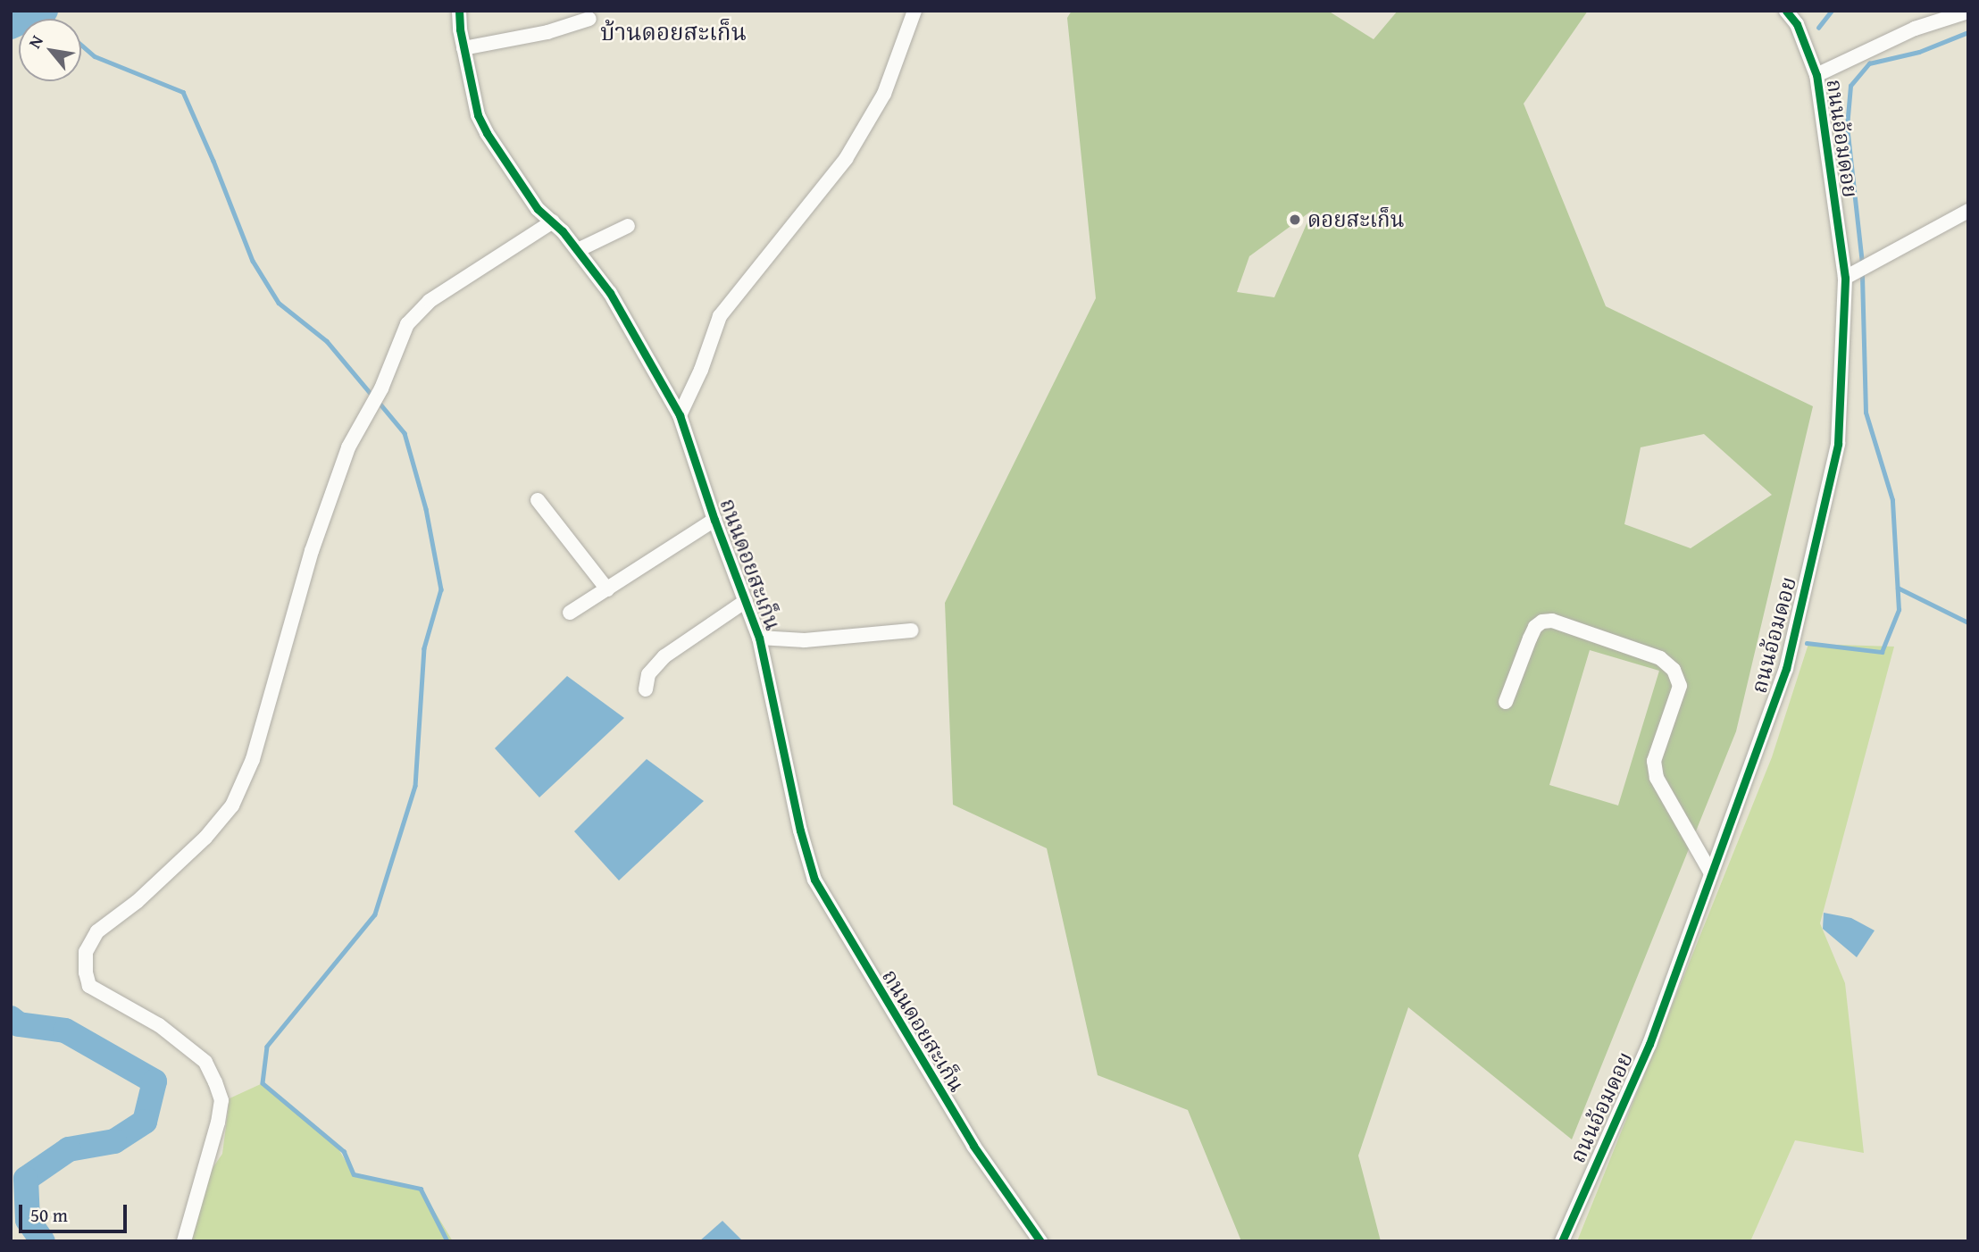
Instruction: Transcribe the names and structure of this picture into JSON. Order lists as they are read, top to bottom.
{
  "streets": {
    "street": ["ถนนอ้อมดอย", "ถนนดอยสะเก็น"]
  },
  "districts": ["บ้านดอยสะเก็น"],
  "places": ["ดอยสะเก็น"],
  "scale_bar": "50 m",
  "north": "top left"
}
